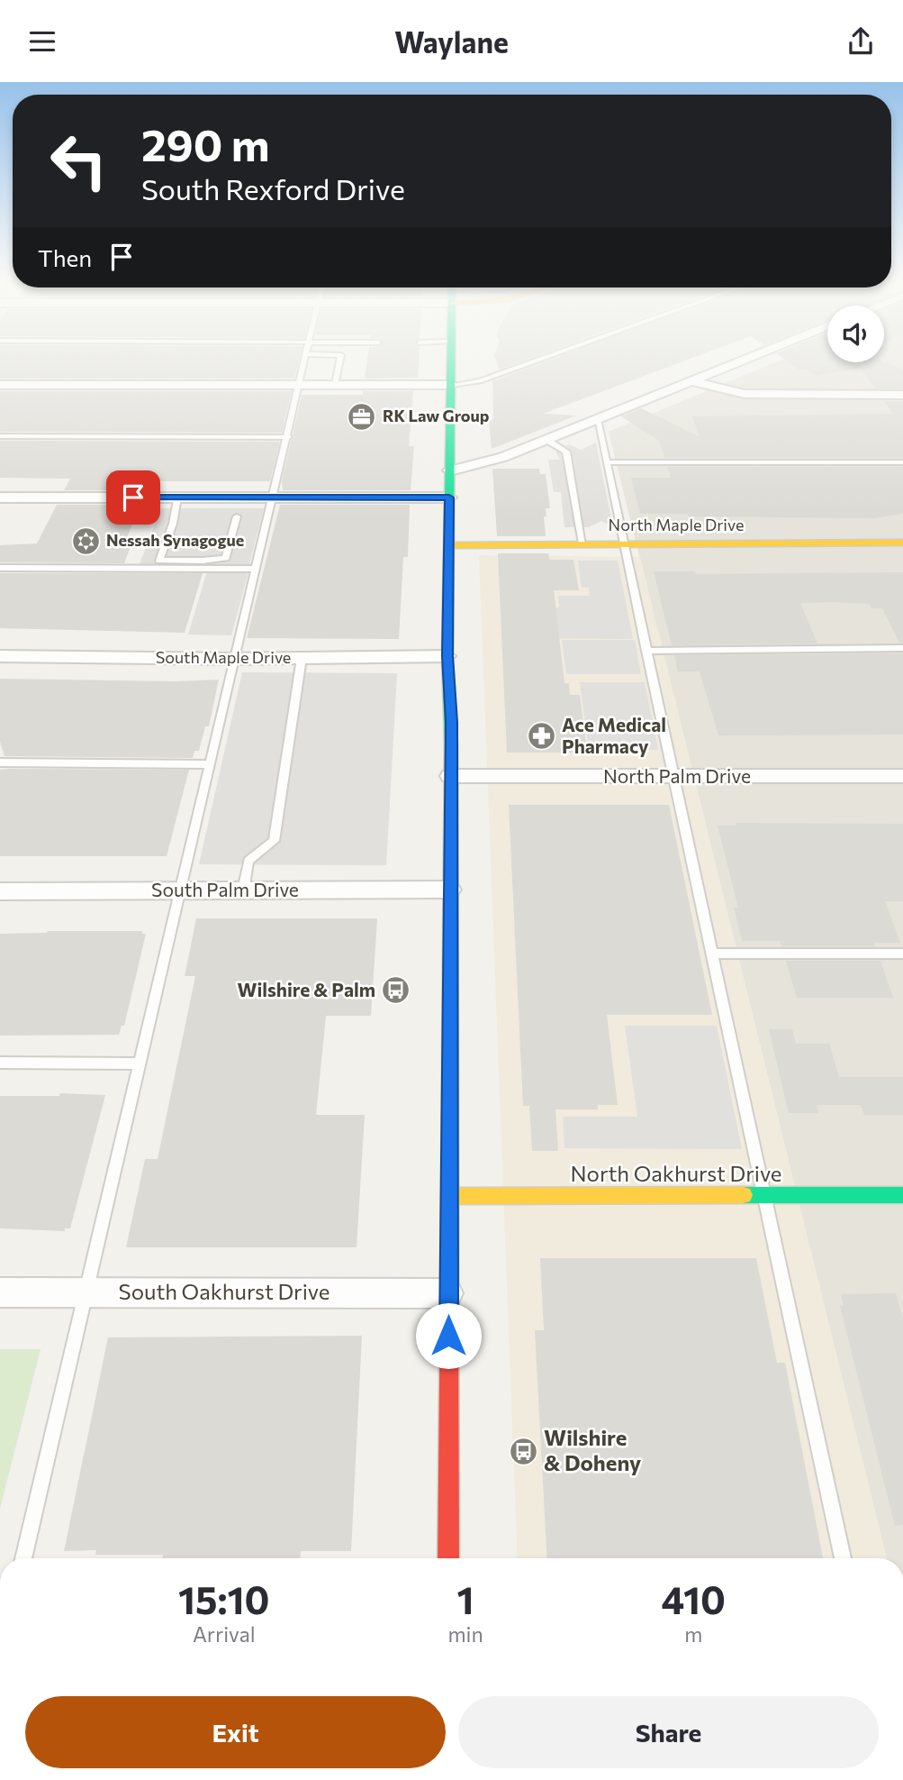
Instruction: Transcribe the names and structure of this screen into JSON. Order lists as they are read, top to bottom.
{
  "streets": {
    "main road": ["North Maple Drive", "North Oakhurst Drive"],
    "street": [
      "South Maple Drive",
      "North Palm Drive",
      "South Palm Drive",
      "South Oakhurst Drive"
    ]
  },
  "places": {
    "office": ["RK Law Group"],
    "synagogue": ["Nessah Synagogue"],
    "pharmacy": ["Ace Medical Pharmacy"],
    "bus stop": ["Wilshire & Palm", "Wilshire & Doheny"]
  },
  "page": {
    "header": "Waylane",
    "turn": ["290 m", "South Rexford Drive"],
    "then": "Then",
    "eta": [
      "15:10",
      "Arrival",
      "1",
      "min",
      "410",
      "m"
    ],
    "buttons": ["Exit", "Share"]
  }
}
